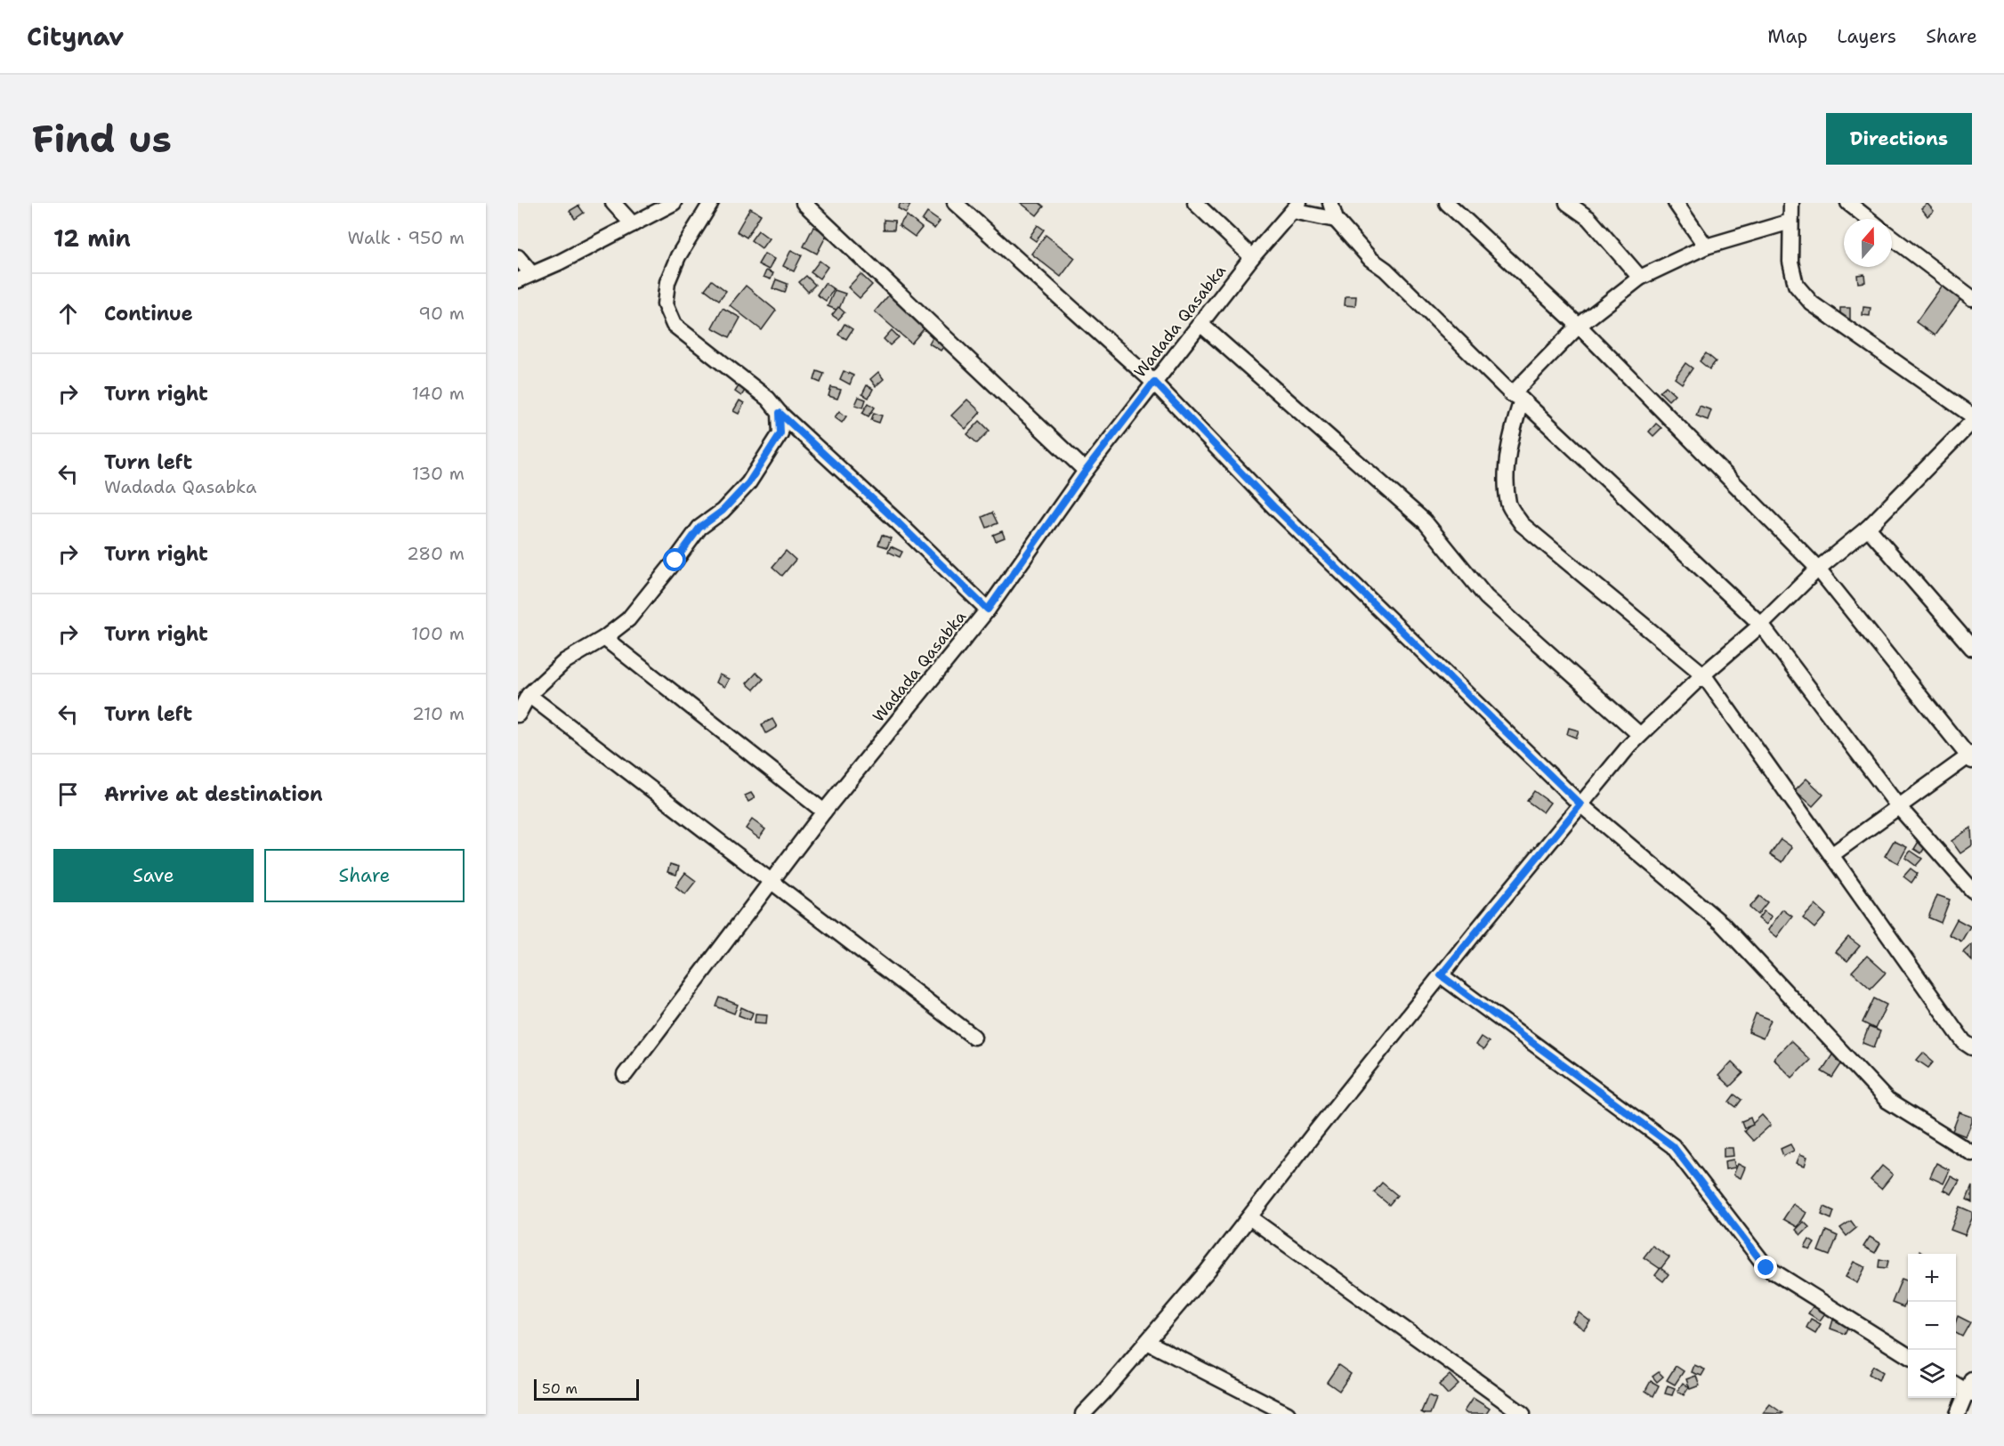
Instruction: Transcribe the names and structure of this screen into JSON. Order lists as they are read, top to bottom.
{
  "streets": {
    "street": ["Wadada Qasabka"]
  },
  "scale_bar": "50 m",
  "north": "top",
  "page": {
    "header": "Citynav",
    "nav": ["Map", "Layers", "Share"],
    "buttons": [
      "Directions",
      ["Save", "Share"]
    ],
    "title": "Find us",
    "heading": ["12 min", "Walk · 950 m"],
    "list": [
      ["Continue", "90 m"],
      ["Turn right", "140 m"],
      ["Turn left", "Wadada Qasabka", "130 m"],
      ["Turn right", "280 m"],
      ["Turn right", "100 m"],
      ["Turn left", "210 m"],
      "Arrive at destination"
    ],
    "map_buttons": ["+", "−"],
    "scale": "50 m"
  }
}
